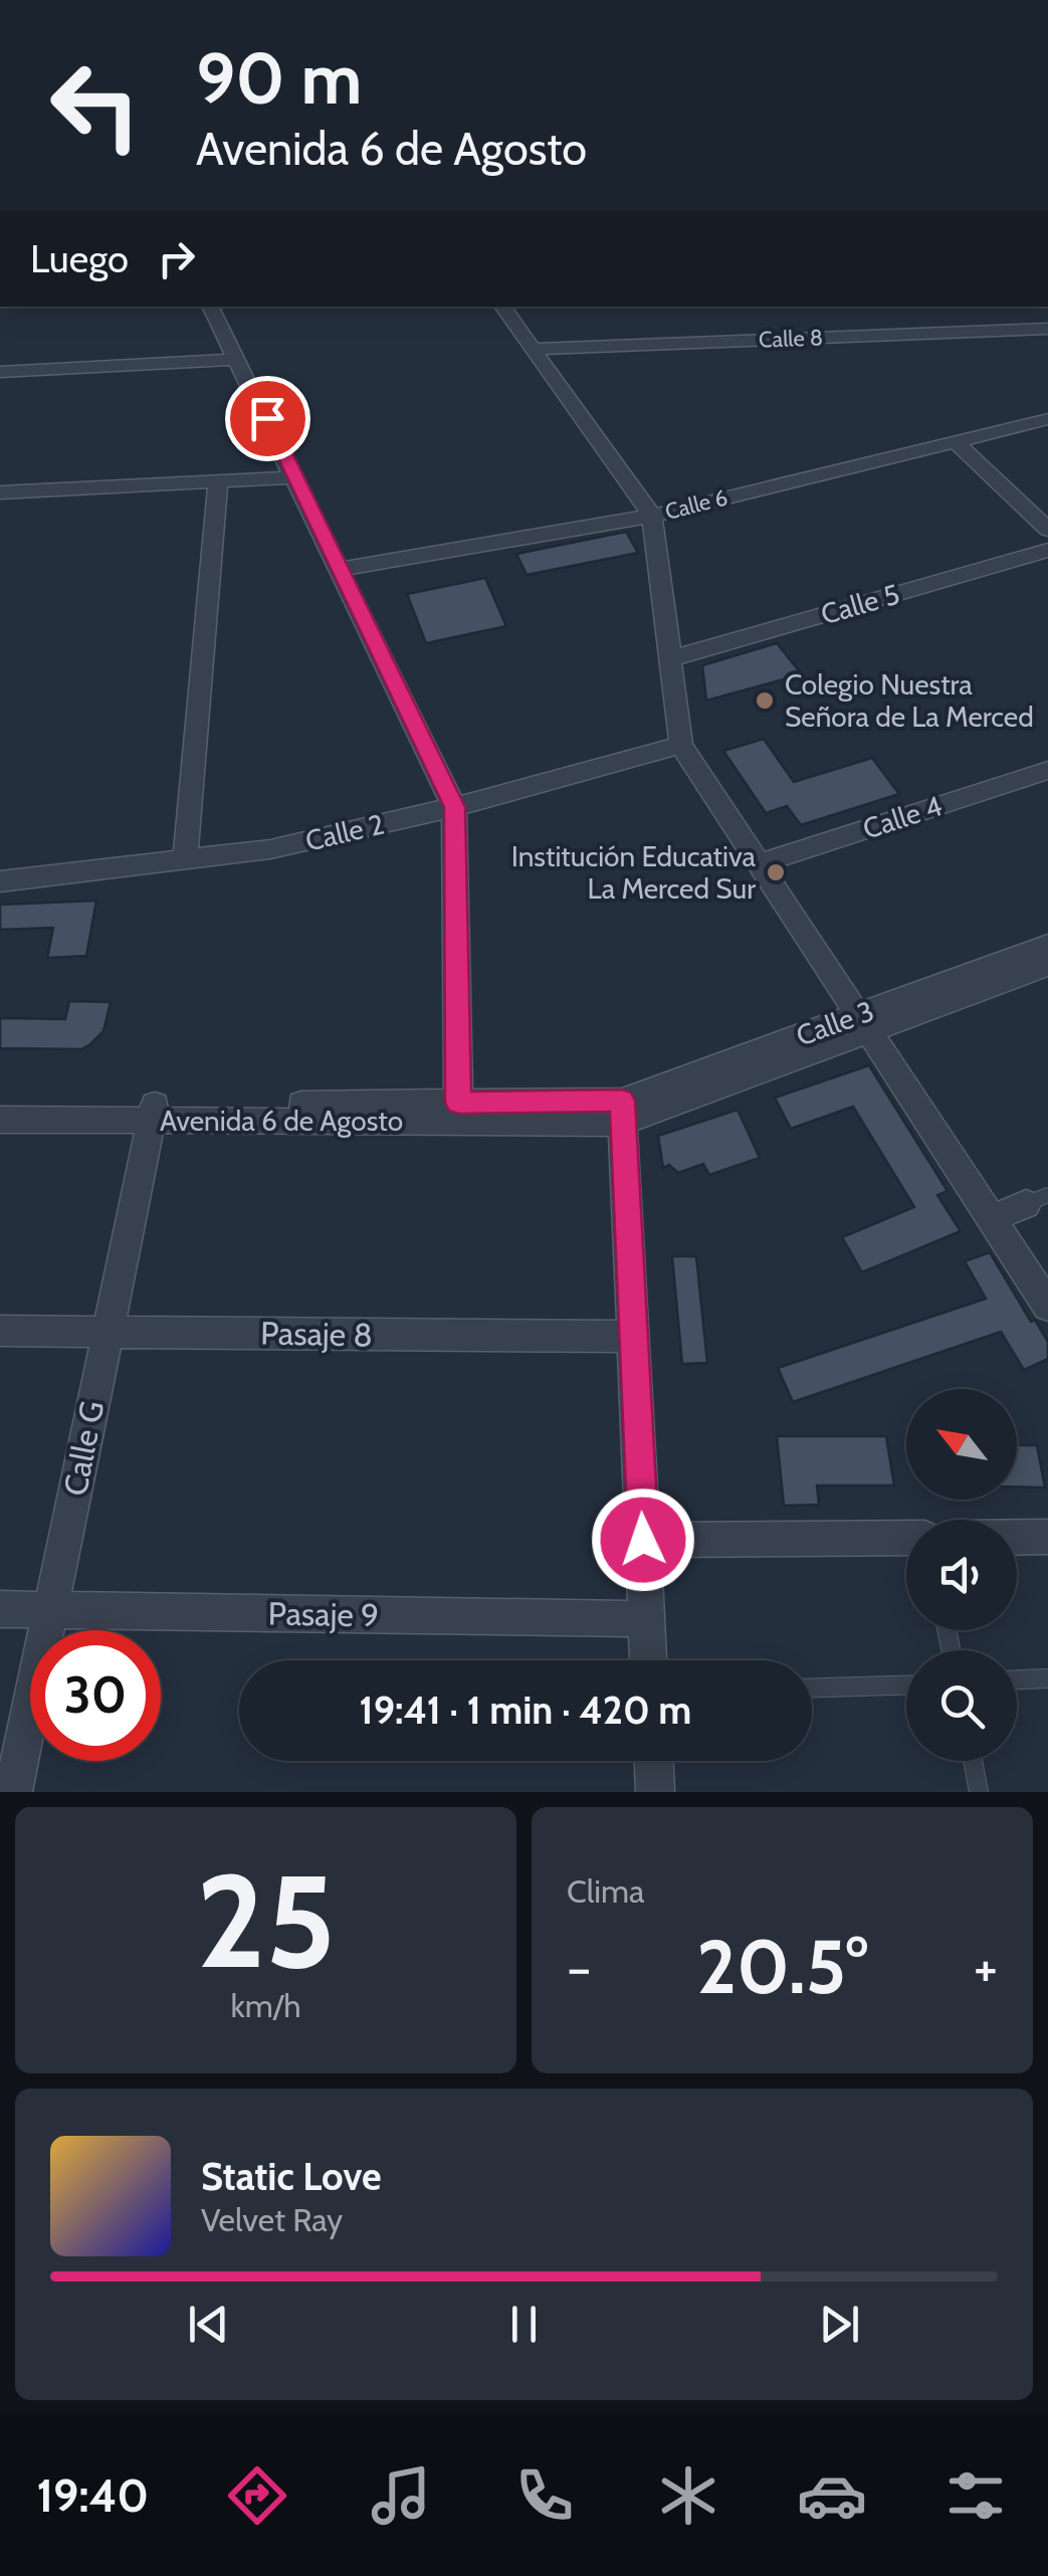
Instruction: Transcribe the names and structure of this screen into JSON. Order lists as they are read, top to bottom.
{
  "streets": {
    "street": [
      "Calle 8",
      "Calle 6",
      "Calle 5",
      "Calle 4",
      "Calle 2",
      "Calle 3",
      "Avenida 6 de Agosto",
      "Pasaje 8",
      "Calle G",
      "Pasaje 9"
    ]
  },
  "crossings": [
    ["Calle 3", "Avenida 6 de Agosto"],
    ["Avenida 6 de Agosto", "Calle G"],
    ["Pasaje 8", "Calle G"],
    ["Calle G", "Pasaje 9"]
  ],
  "places": ["Colegio Nuestra Señora de La Merced", "Institución Educativa La Merced Sur"],
  "north": "top left",
  "page": {
    "turn": ["90 m", "Avenida 6 de Agosto"],
    "then": "Luego",
    "limit": "30",
    "trip": "19:41 · 1 min · 420 m",
    "tile": [
      ["25", "km/h"],
      "Clima"
    ],
    "heat": ["−", "20.5°", "+"],
    "song": ["Static Love", "Velvet Ray"],
    "tabs": "19:40"
  }
}
